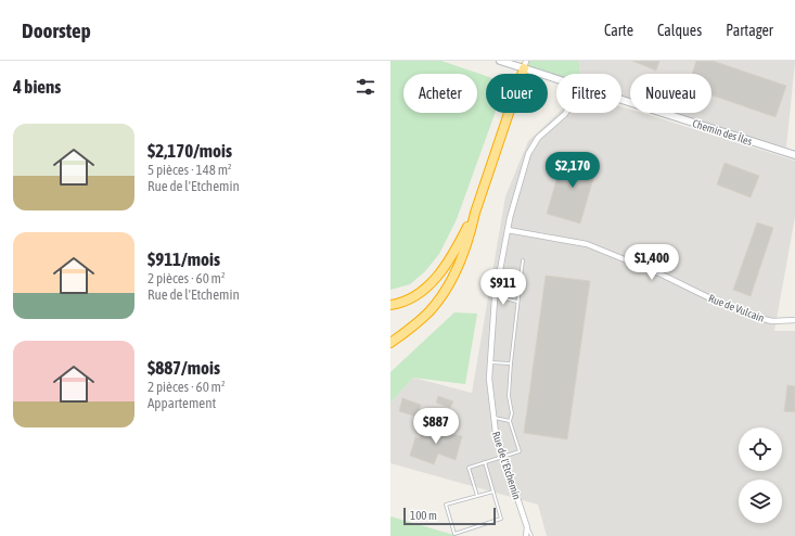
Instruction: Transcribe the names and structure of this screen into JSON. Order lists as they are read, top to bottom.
{
  "streets": {
    "street": ["Chemin des Îles", "Rue de Vulcain", "Rue de l'Etchemin"]
  },
  "crossings": [
    ["Rue de Vulcain", "Rue de l'Etchemin"]
  ],
  "scale_bar": "100 m",
  "page": {
    "header": "Doorstep",
    "nav": ["Carte", "Calques", "Partager"],
    "heading": "4 biens",
    "chip": [
      "Acheter",
      "Louer",
      "Filtres",
      "Nouveau"
    ],
    "list": [
      {
        "name": "$2,170/mois",
        "note": "5 pièces · 148 m² · Rue de l'Etchemin"
      },
      {
        "name": "$911/mois",
        "note": "2 pièces · 60 m² · Rue de l'Etchemin"
      },
      {
        "name": "$887/mois",
        "note": "2 pièces · 60 m² · Appartement"
      }
    ],
    "price": [
      "$2,170",
      "$1,400",
      "$911",
      "$887"
    ],
    "scale": "100 m"
  }
}
